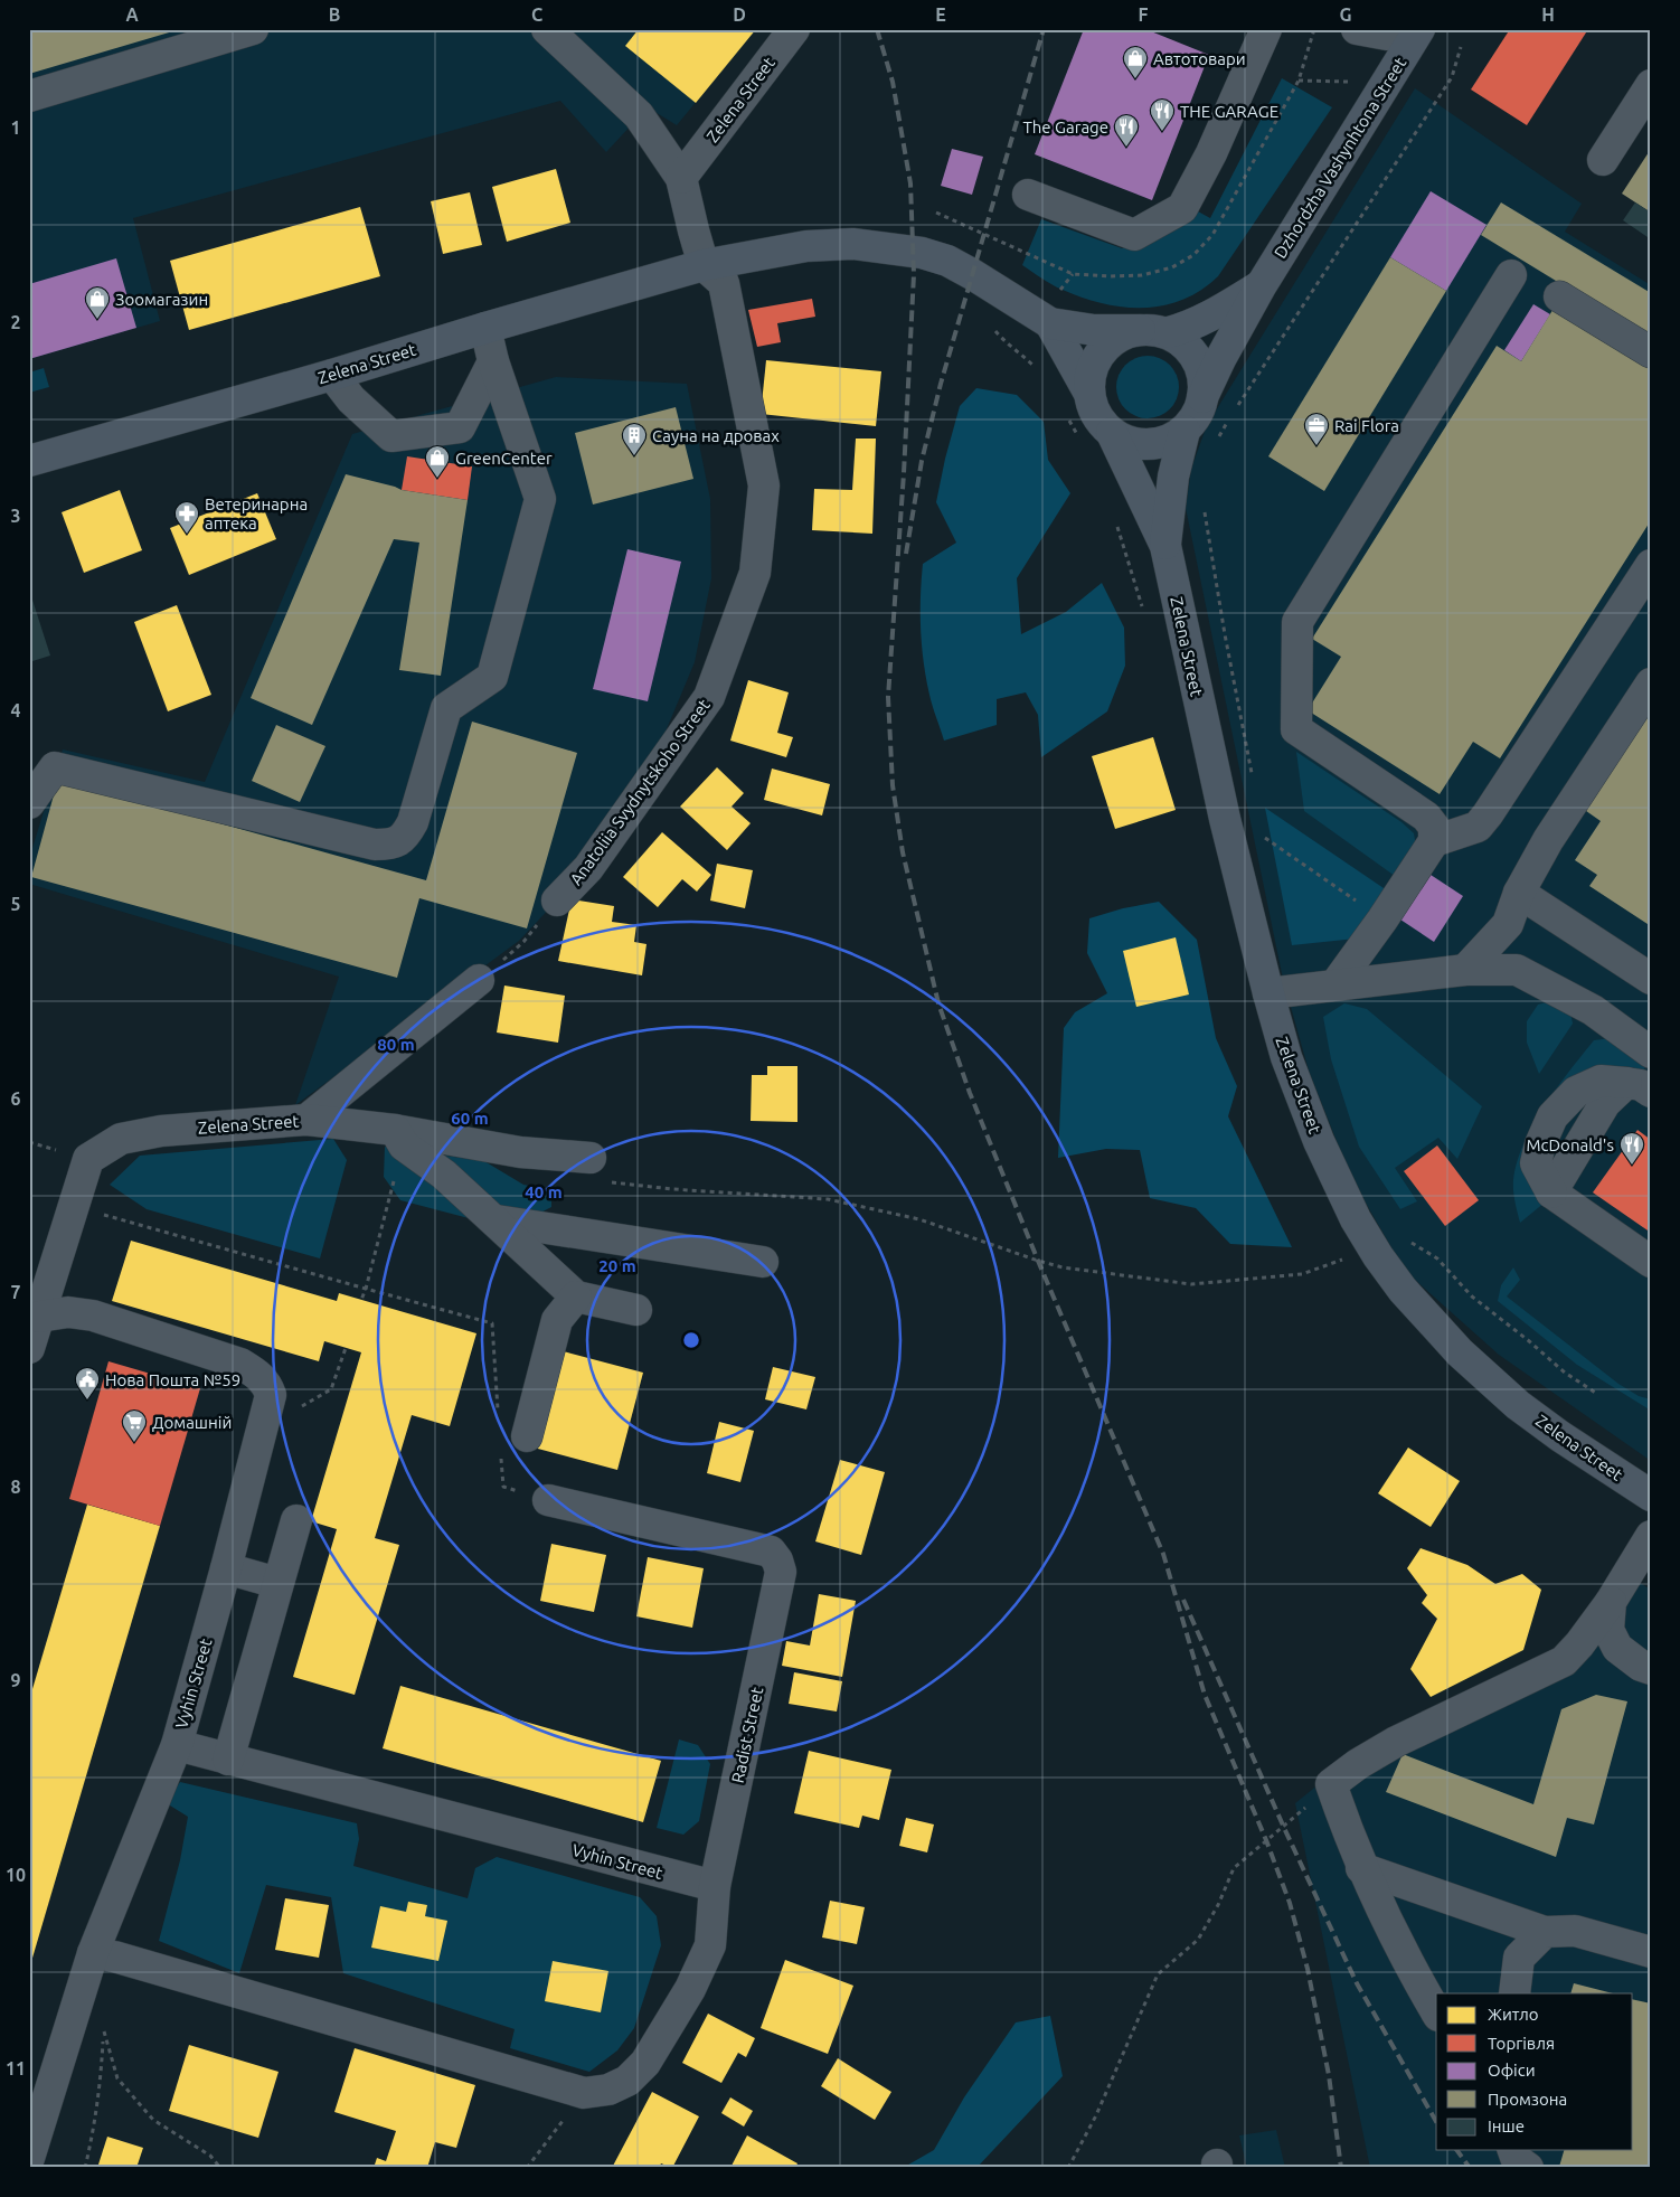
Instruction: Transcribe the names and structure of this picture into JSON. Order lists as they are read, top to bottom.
{
  "streets": {
    "main road": ["Zelena Street", "Dzhordzha Vashynhtona Street"],
    "street": ["Anatoliia Svydnytskoho Street", "Vyhin Street", "Radist Street"]
  },
  "crossings": [
    ["Zelena Street", "Dzhordzha Vashynhtona Street"],
    ["Zelena Street", "Anatoliia Svydnytskoho Street"],
    ["Vyhin Street", "Radist Street"]
  ],
  "places": {
    "shop": ["Автотовари", "Зоомагазин", "GreenCenter"],
    "restaurant": ["THE GARAGE", "The Garage", "McDonald's"],
    "office": ["Rai Flora"],
    "building": ["Сауна на дровах"],
    "pharmacy": ["Ветеринарна аптека"],
    "public building": ["Нова Пошта №59"],
    "supermarket": ["Домашній"]
  },
  "legend": [
    "Житло",
    "Торгівля",
    "Офіси",
    "Промзона",
    "Інше"
  ],
  "grid": {
    "columns": [
      "A",
      "B",
      "C",
      "D",
      "E",
      "F",
      "G",
      "H"
    ],
    "rows": [
      "1",
      "2",
      "3",
      "4",
      "5",
      "6",
      "7",
      "8",
      "9",
      "10",
      "11"
    ]
  },
  "rings": [
    "80 m",
    "60 m",
    "40 m",
    "20 m"
  ]
}
